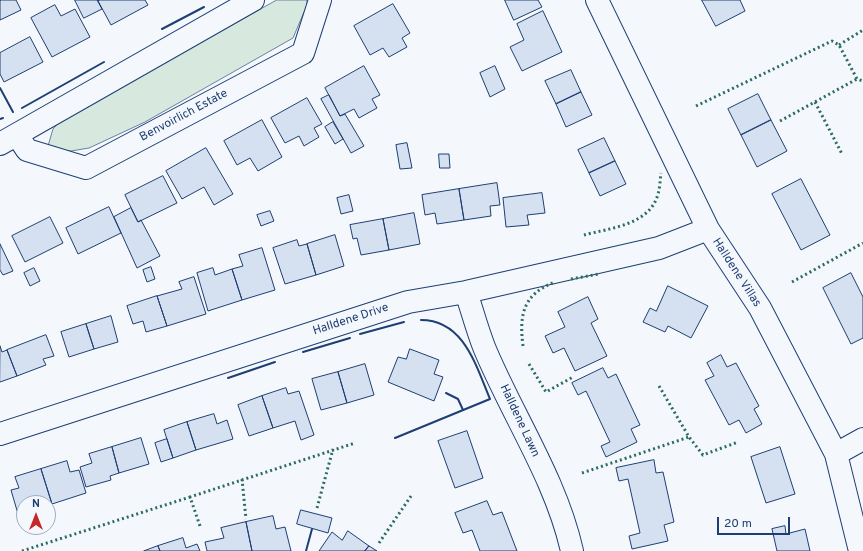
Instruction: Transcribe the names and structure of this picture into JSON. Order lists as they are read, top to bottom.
{
  "streets": {
    "street": [
      "Benvoirlich Estate",
      "Halldene Villas",
      "Halldene Drive",
      "Halldene Lawn"
    ]
  },
  "crossings": [
    ["Halldene Villas", "Halldene Drive"],
    ["Halldene Drive", "Halldene Lawn"]
  ],
  "scale_bar": "20 m",
  "north": "top"
}
